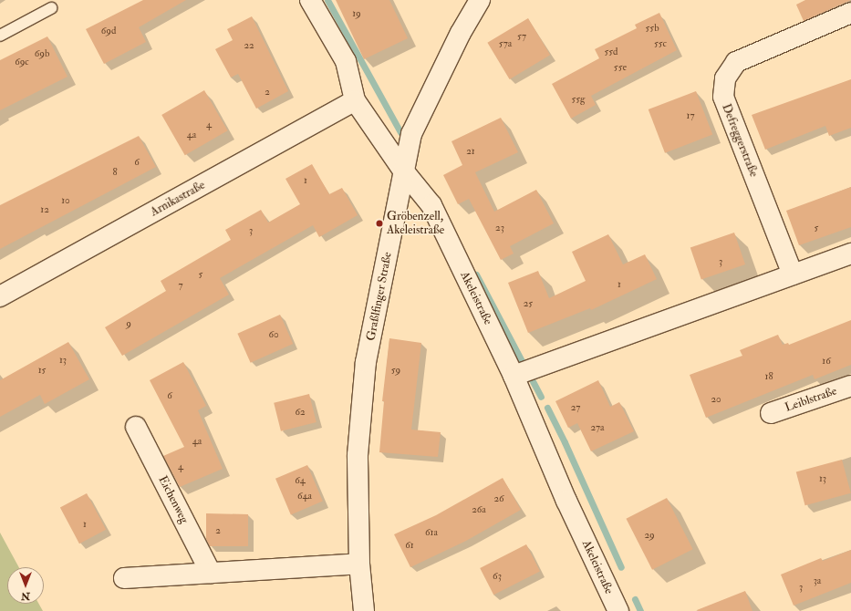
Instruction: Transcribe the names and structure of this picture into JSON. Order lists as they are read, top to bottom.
{
  "streets": {
    "street": [
      "Defreggerstraße",
      "Arnikastraße",
      "Graßlfinger Straße",
      "Akeleistraße",
      "Leiblstraße",
      "Eichenweg"
    ]
  },
  "crossings": [
    ["Arnikastraße", "Akeleistraße"],
    ["Graßlfinger Straße", "Akeleistraße"]
  ],
  "places": ["Gröbenzell, Akeleistraße"],
  "house_numbers": [
    "19",
    "55b",
    "69d",
    "57",
    "57a",
    "55c",
    "22",
    "55d",
    "69b",
    "69c",
    "55e",
    "2",
    "55g",
    "17",
    "4",
    "4a",
    "21",
    "6",
    "8",
    "1",
    "10",
    "12",
    "23",
    "5",
    "3",
    "3",
    "5",
    "1",
    "7",
    "25",
    "9",
    "60",
    "13",
    "16",
    "15",
    "59",
    "18",
    "6",
    "20",
    "27",
    "62",
    "27a",
    "4a",
    "4",
    "13",
    "64",
    "64a",
    "26",
    "26a",
    "1",
    "2",
    "61a",
    "29",
    "61",
    "63",
    "3a",
    "3"
  ],
  "north": "bottom"
}
